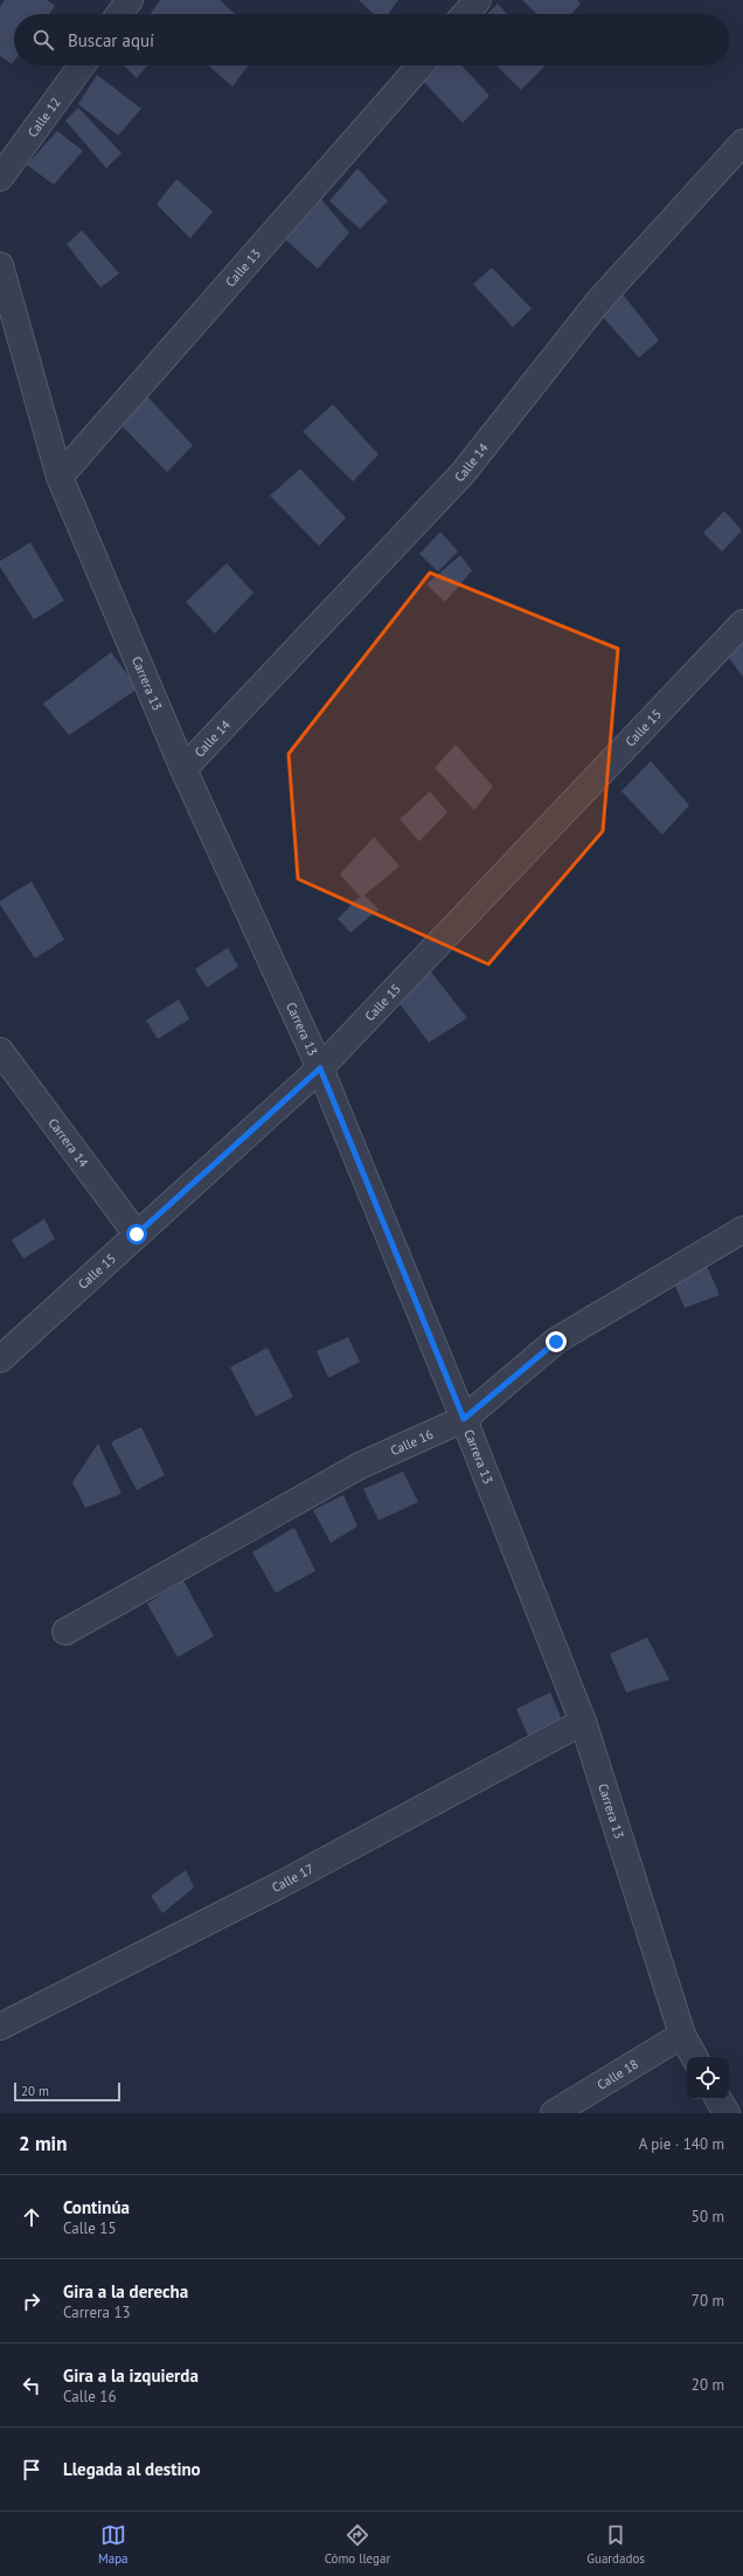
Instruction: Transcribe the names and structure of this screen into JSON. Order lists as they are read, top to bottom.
{
  "streets": {
    "street": [
      "Calle 12",
      "Calle 13",
      "Calle 14",
      "Carrera 13",
      "Calle 15",
      "Carrera 14",
      "Calle 16",
      "Calle 17",
      "Calle 18"
    ]
  },
  "crossings": [
    ["Calle 13", "Carrera 13"],
    ["Calle 14", "Carrera 13"],
    ["Carrera 13", "Calle 15"],
    ["Carrera 13", "Calle 16"],
    ["Carrera 13", "Calle 17"],
    ["Carrera 13", "Calle 18"],
    ["Calle 15", "Carrera 14"]
  ],
  "scale_bar": "20 m",
  "page": {
    "search": "Buscar aquí",
    "scale": "20 m",
    "heading": ["2 min", "A pie · 140 m"],
    "list": [
      ["Continúa", "Calle 15", "50 m"],
      ["Gira a la derecha", "Carrera 13", "70 m"],
      ["Gira a la izquierda", "Calle 16", "20 m"],
      "Llegada al destino"
    ],
    "nav": ["Mapa", "Cómo llegar", "Guardados"]
  }
}
